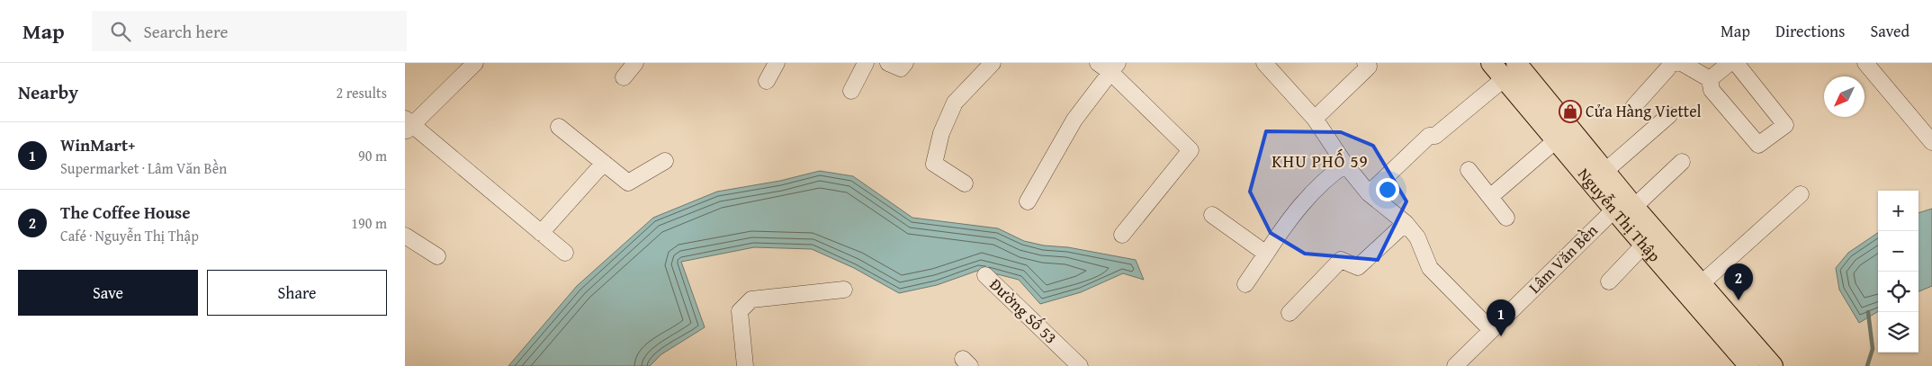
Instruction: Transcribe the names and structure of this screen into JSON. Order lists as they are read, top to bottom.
{
  "streets": {
    "main road": ["Nguyễn Thị Thập"],
    "street": ["Lâm Văn Bền", "Đường Số 53"]
  },
  "crossings": [
    ["Nguyễn Thị Thập", "Lâm Văn Bền"]
  ],
  "districts": ["KHU PHỐ 59"],
  "places": {
    "shop": ["Cửa Hàng Viettel"]
  },
  "north": "bottom left",
  "page": {
    "header": "Map",
    "search": "Search here",
    "nav": ["Map", "Directions", "Saved"],
    "heading": ["Nearby", "2 results"],
    "list": [
      {
        "mark": "1",
        "name": "WinMart+",
        "note": "Supermarket · Lâm Văn Bền",
        "value": "90 m"
      },
      {
        "mark": "2",
        "name": "The Coffee House",
        "note": "Café · Nguyễn Thị Thập",
        "value": "190 m"
      }
    ],
    "map_buttons": ["+", "−"],
    "buttons": ["Save", "Share"],
    "pins": ["2", "1"]
  }
}
